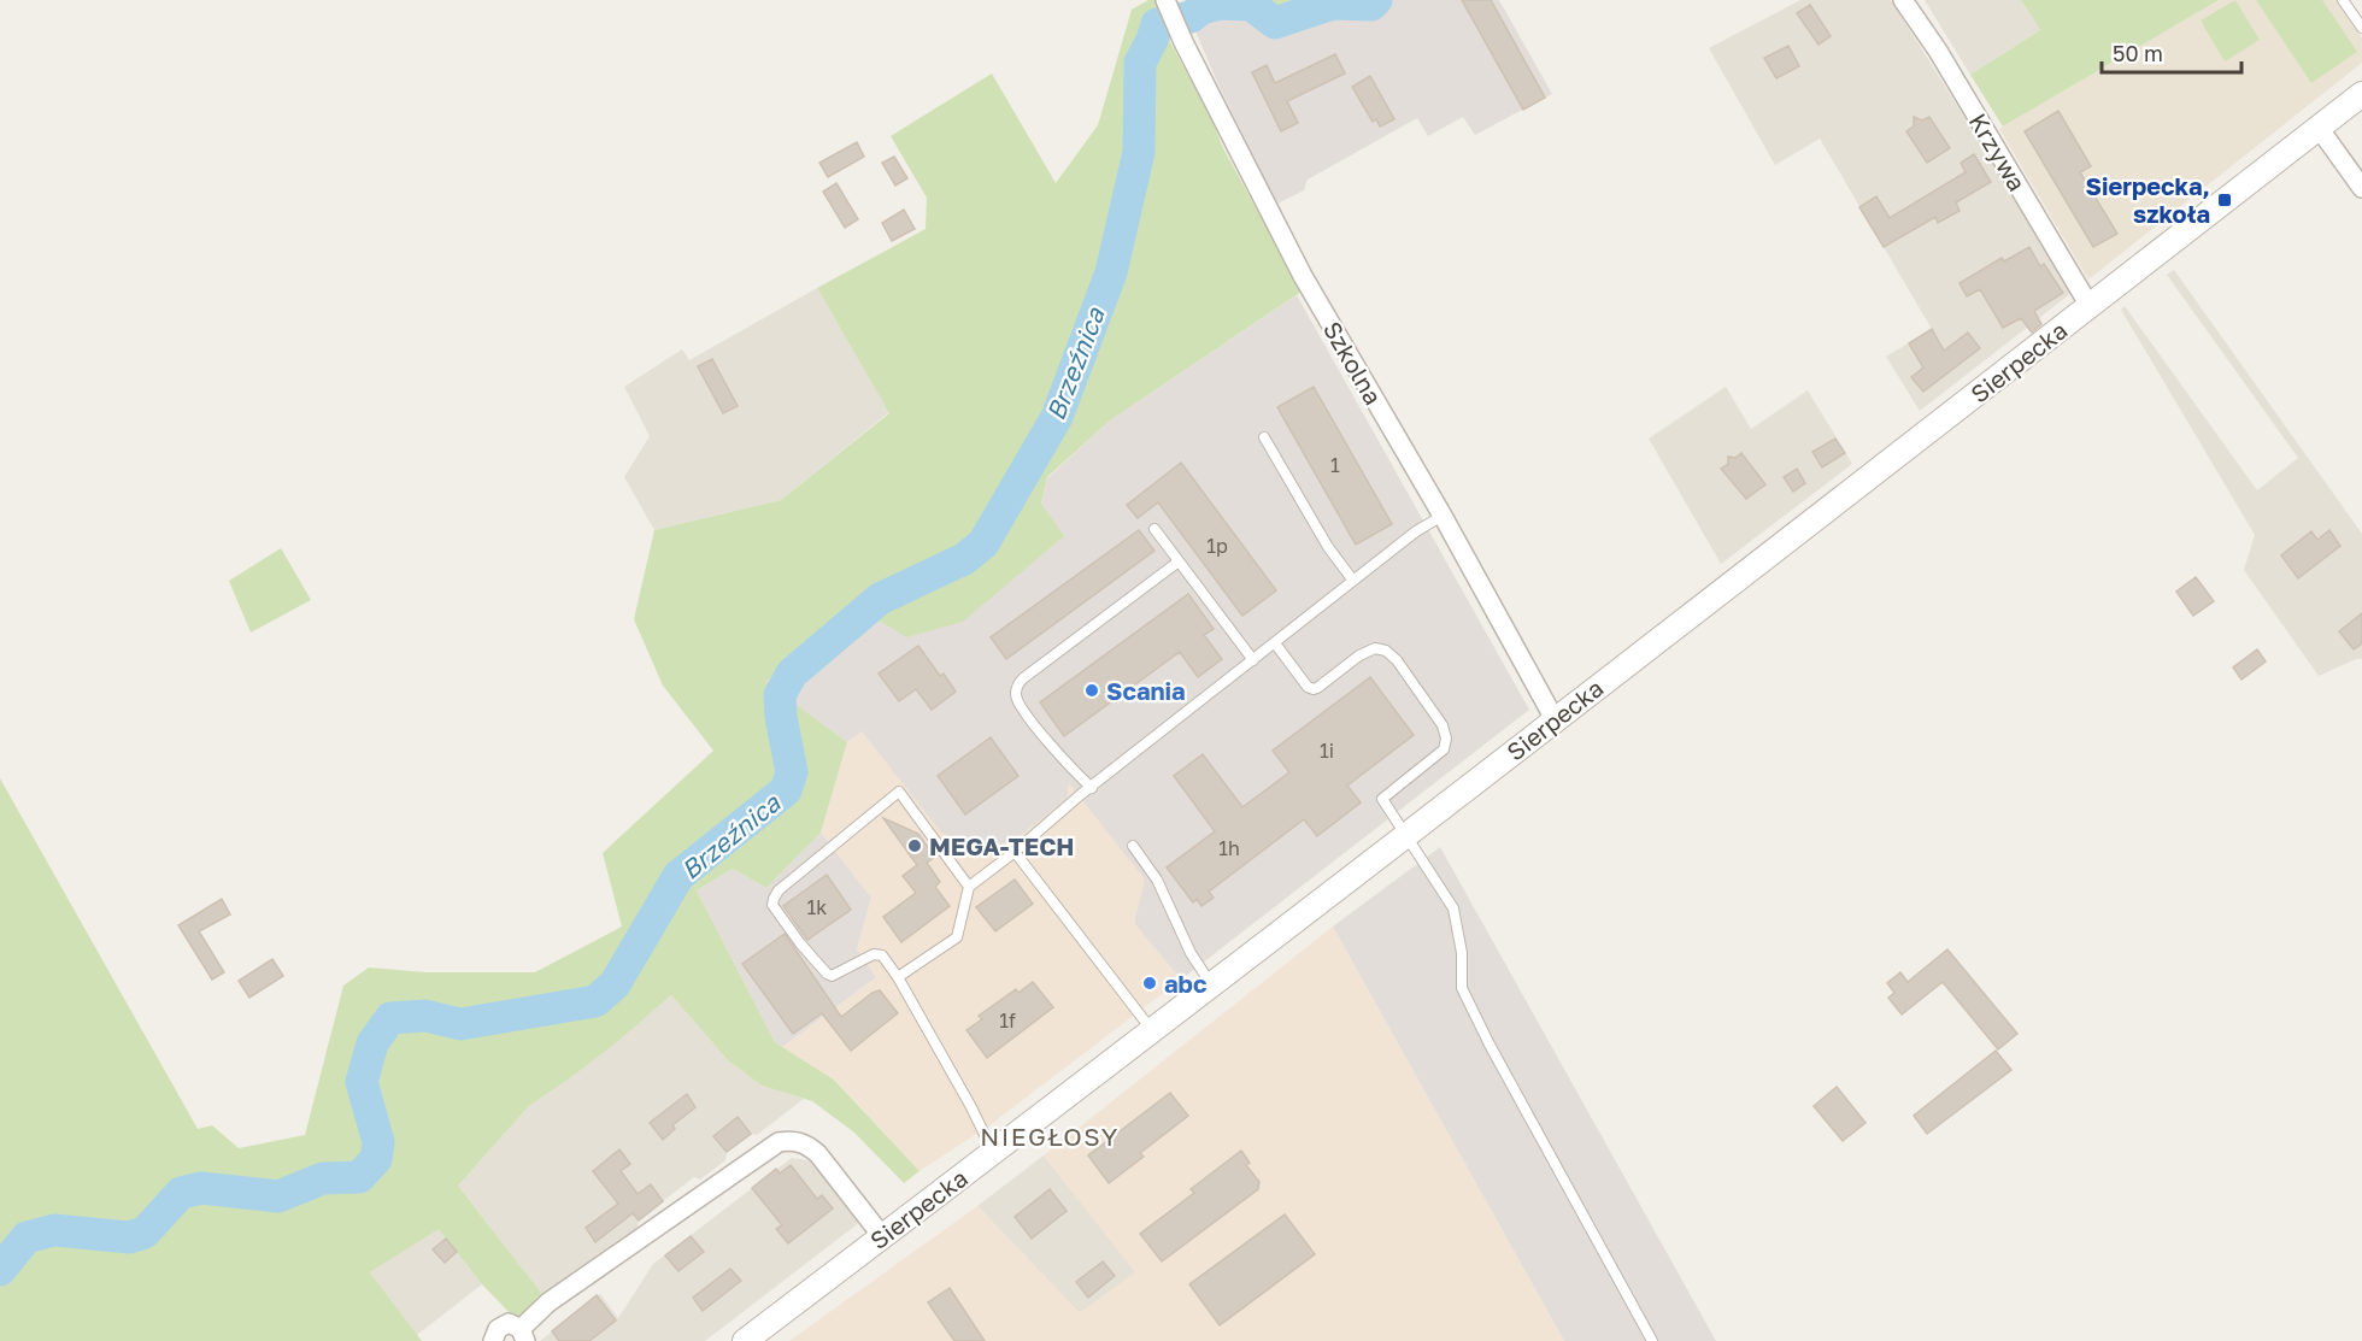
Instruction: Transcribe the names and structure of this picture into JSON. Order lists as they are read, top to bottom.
{
  "streets": {
    "street": ["Krzywa", "Sierpecka", "Szkolna"]
  },
  "crossings": [
    ["Krzywa", "Sierpecka"],
    ["Sierpecka", "Szkolna"]
  ],
  "districts": ["NIEGŁOSY"],
  "water": ["Brzeźnica"],
  "places": {
    "transit": ["Sierpecka, szkoła"],
    "other": ["Scania", "MEGA-TECH", "abc"]
  },
  "house_numbers": [
    "1",
    "1p",
    "1i",
    "1h",
    "1k",
    "1f"
  ],
  "scale_bar": "50 m"
}
